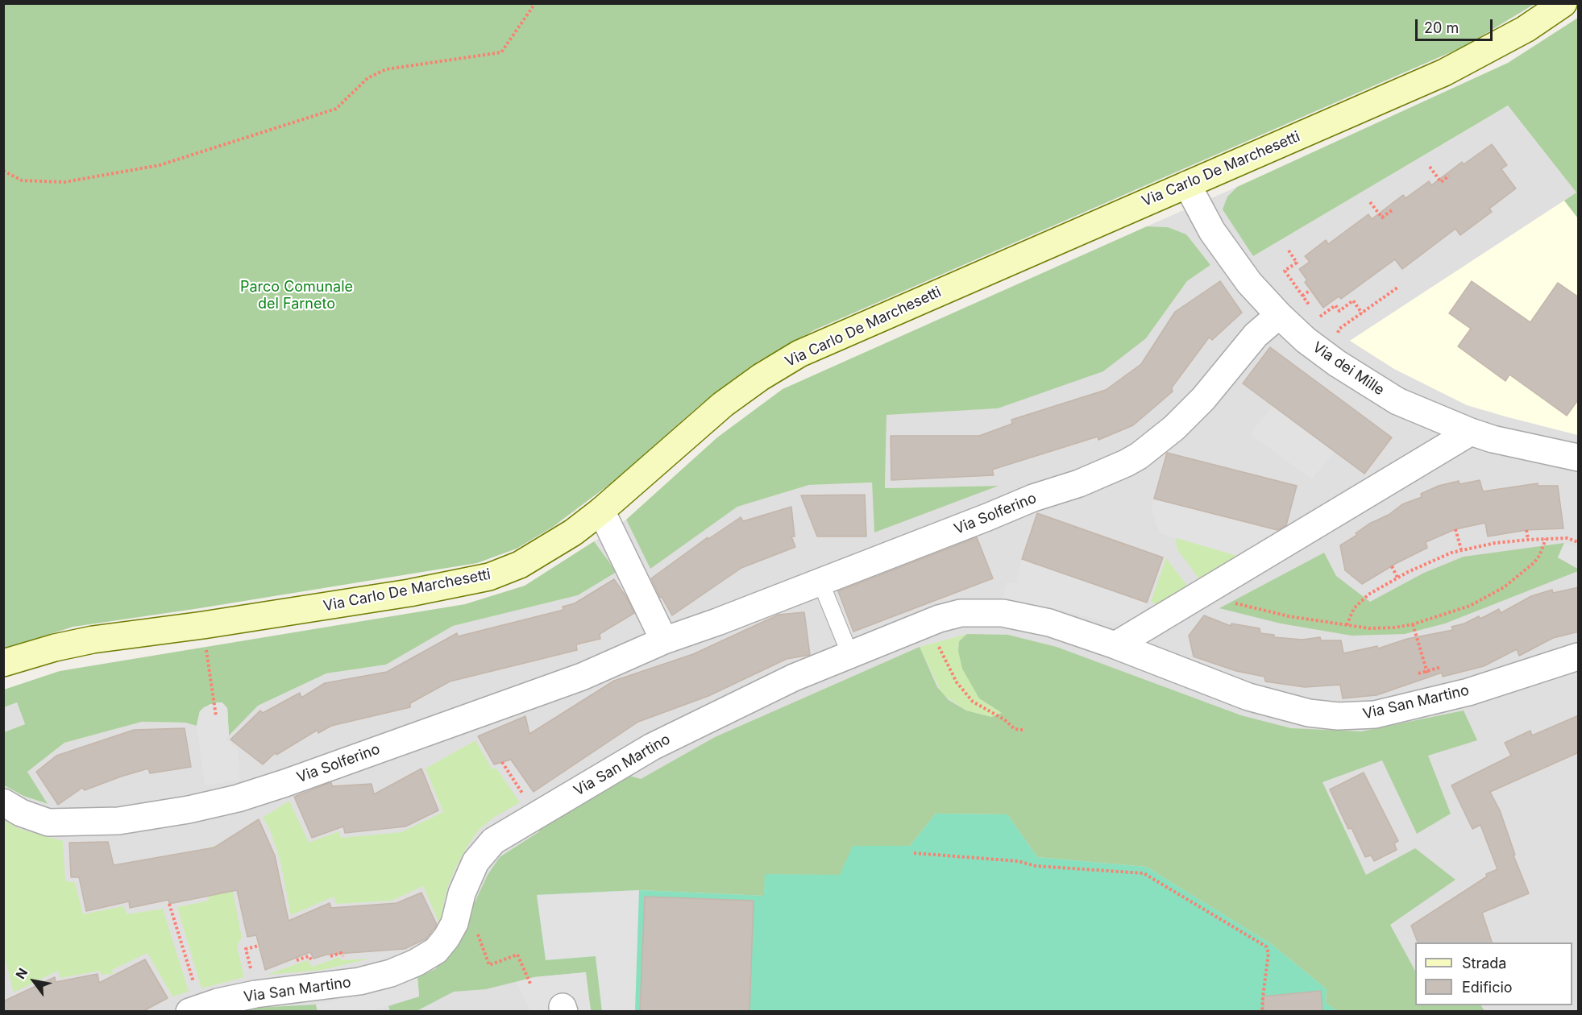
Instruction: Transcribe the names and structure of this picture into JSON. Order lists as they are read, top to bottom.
{
  "streets": {
    "main road": ["Via Carlo De Marchesetti"],
    "street": ["Via dei Mille", "Via Solferino", "Via San Martino"]
  },
  "crossings": [
    ["Via Carlo De Marchesetti", "Via dei Mille"],
    ["Via dei Mille", "Via Solferino"]
  ],
  "parks": ["Parco Comunale del Farneto"],
  "legend": ["Strada", "Edificio"],
  "scale_bar": "20 m",
  "north": "top left"
}
